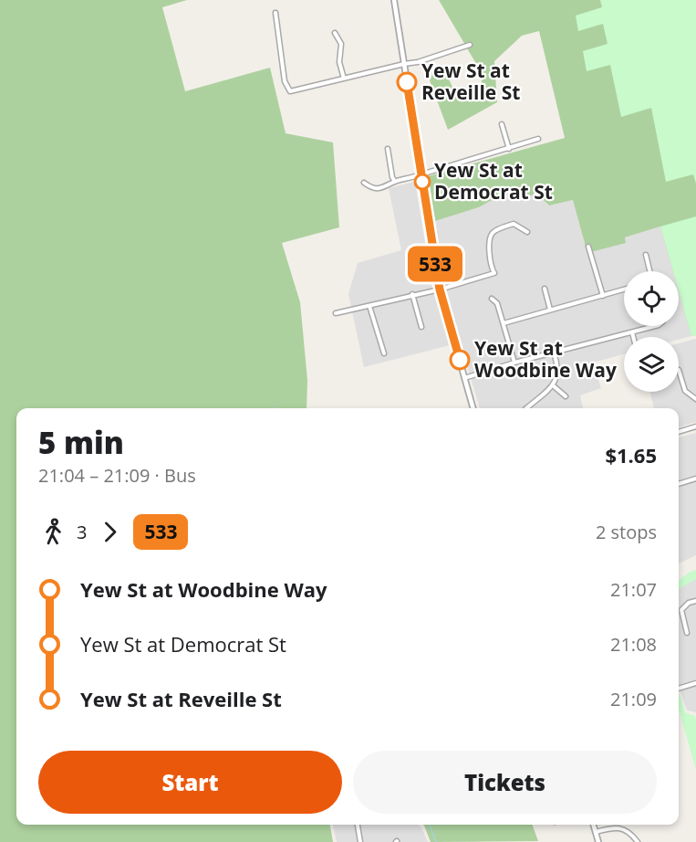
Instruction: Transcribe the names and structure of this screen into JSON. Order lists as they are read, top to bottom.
{
  "places": ["Yew St at Reveille St", "Yew St at Democrat St", "Yew St at Woodbine Way"],
  "lines": ["bus line 533"],
  "page": {
    "on_map": "533",
    "heading": ["5 min", "21:04 – 21:09 · Bus", "$1.65"],
    "legs": ["3", "533", "2 stops"],
    "list": [
      {
        "name": "Yew St at Woodbine Way",
        "value": "21:07"
      },
      {
        "name": "Yew St at Democrat St",
        "value": "21:08"
      },
      {
        "name": "Yew St at Reveille St",
        "value": "21:09"
      }
    ],
    "buttons": ["Start", "Tickets"]
  }
}
